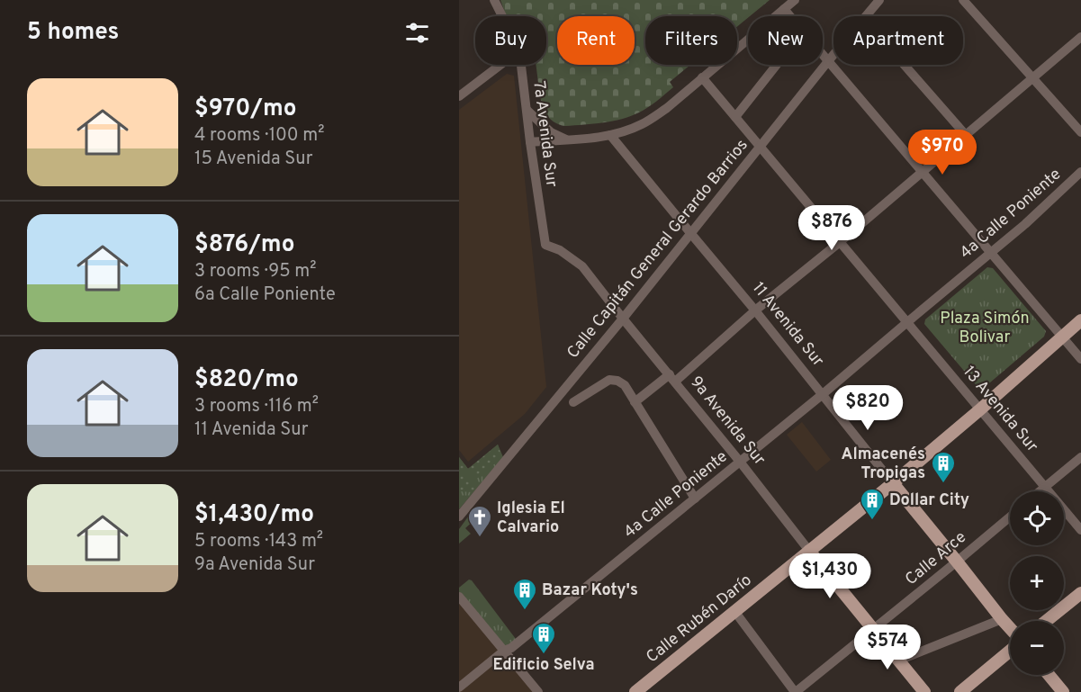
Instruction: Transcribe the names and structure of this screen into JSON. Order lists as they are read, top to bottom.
{
  "streets": {
    "main road": ["11 Avenida Sur", "9a Avenida Sur", "Calle Rubén Darío"],
    "street": [
      "7a Avenida Sur",
      "4a Calle Poniente",
      "Calle Capitán General Gerardo Barrios",
      "13 Avenida Sur",
      "Calle Arce"
    ]
  },
  "crossings": [
    ["7a Avenida Sur", "9a Avenida Sur"],
    ["4a Calle Poniente", "11 Avenida Sur"],
    ["4a Calle Poniente", "13 Avenida Sur"],
    ["4a Calle Poniente", "9a Avenida Sur"],
    ["Calle Capitán General Gerardo Barrios", "11 Avenida Sur"],
    ["Calle Capitán General Gerardo Barrios", "13 Avenida Sur"],
    ["Calle Capitán General Gerardo Barrios", "9a Avenida Sur"],
    ["11 Avenida Sur", "Calle Arce"],
    ["11 Avenida Sur", "Calle Rubén Darío"],
    ["13 Avenida Sur", "Calle Rubén Darío"],
    ["9a Avenida Sur", "Calle Arce"],
    ["9a Avenida Sur", "Calle Rubén Darío"]
  ],
  "parks": ["Plaza Simón Bolivar"],
  "places": {
    "building": [
      "Almacenés Tropigas",
      "Dollar City",
      "Bazar Koty's",
      "Edificio Selva"
    ],
    "church": ["Iglesia El Calvario"]
  },
  "page": {
    "heading": "5 homes",
    "chip": [
      "Buy",
      "Rent",
      "Filters",
      "New",
      "Apartment"
    ],
    "list": [
      {
        "name": "$970/mo",
        "note": "4 rooms · 100 m² · 15 Avenida Sur"
      },
      {
        "name": "$876/mo",
        "note": "3 rooms · 95 m² · 6a Calle Poniente"
      },
      {
        "name": "$820/mo",
        "note": "3 rooms · 116 m² · 11 Avenida Sur"
      },
      {
        "name": "$1,430/mo",
        "note": "5 rooms · 143 m² · 9a Avenida Sur"
      }
    ],
    "price": [
      "$970",
      "$876",
      "$820",
      "$1,430",
      "$574"
    ],
    "map_buttons": ["+", "−"]
  }
}
